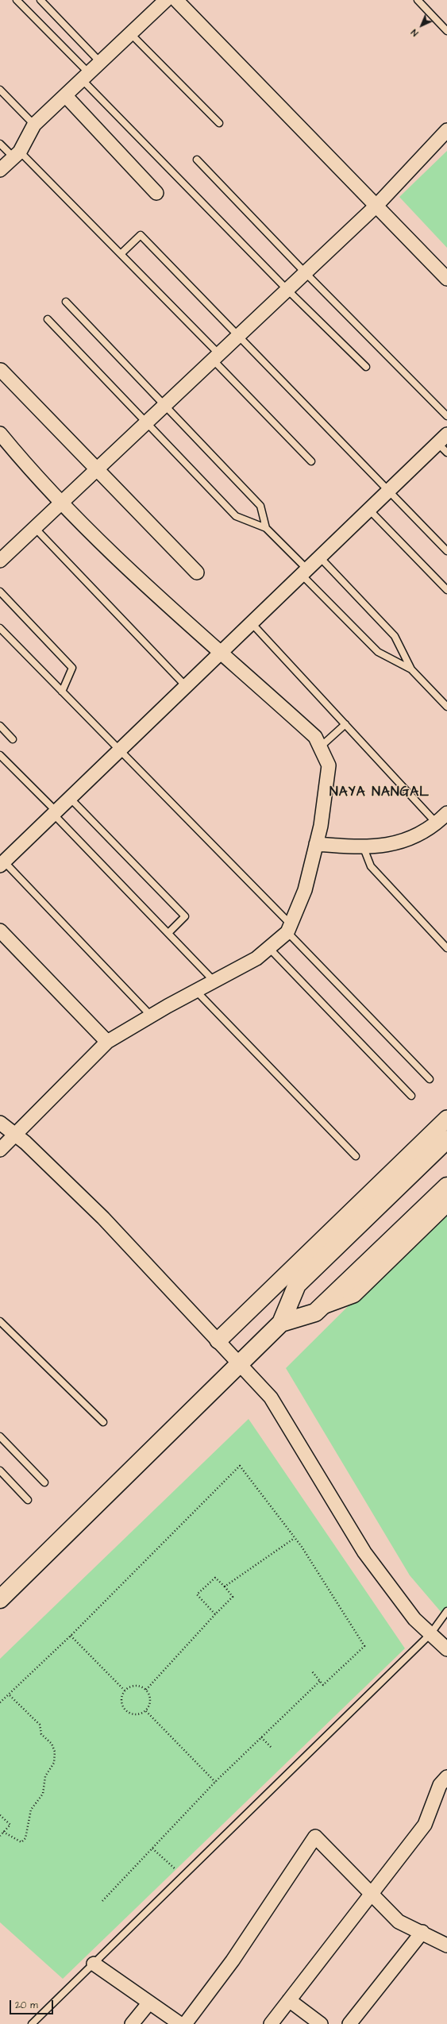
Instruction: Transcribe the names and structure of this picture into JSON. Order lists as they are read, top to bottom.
{
  "districts": ["NAYA NANGAL"],
  "scale_bar": "20 m",
  "north": "bottom left"
}
